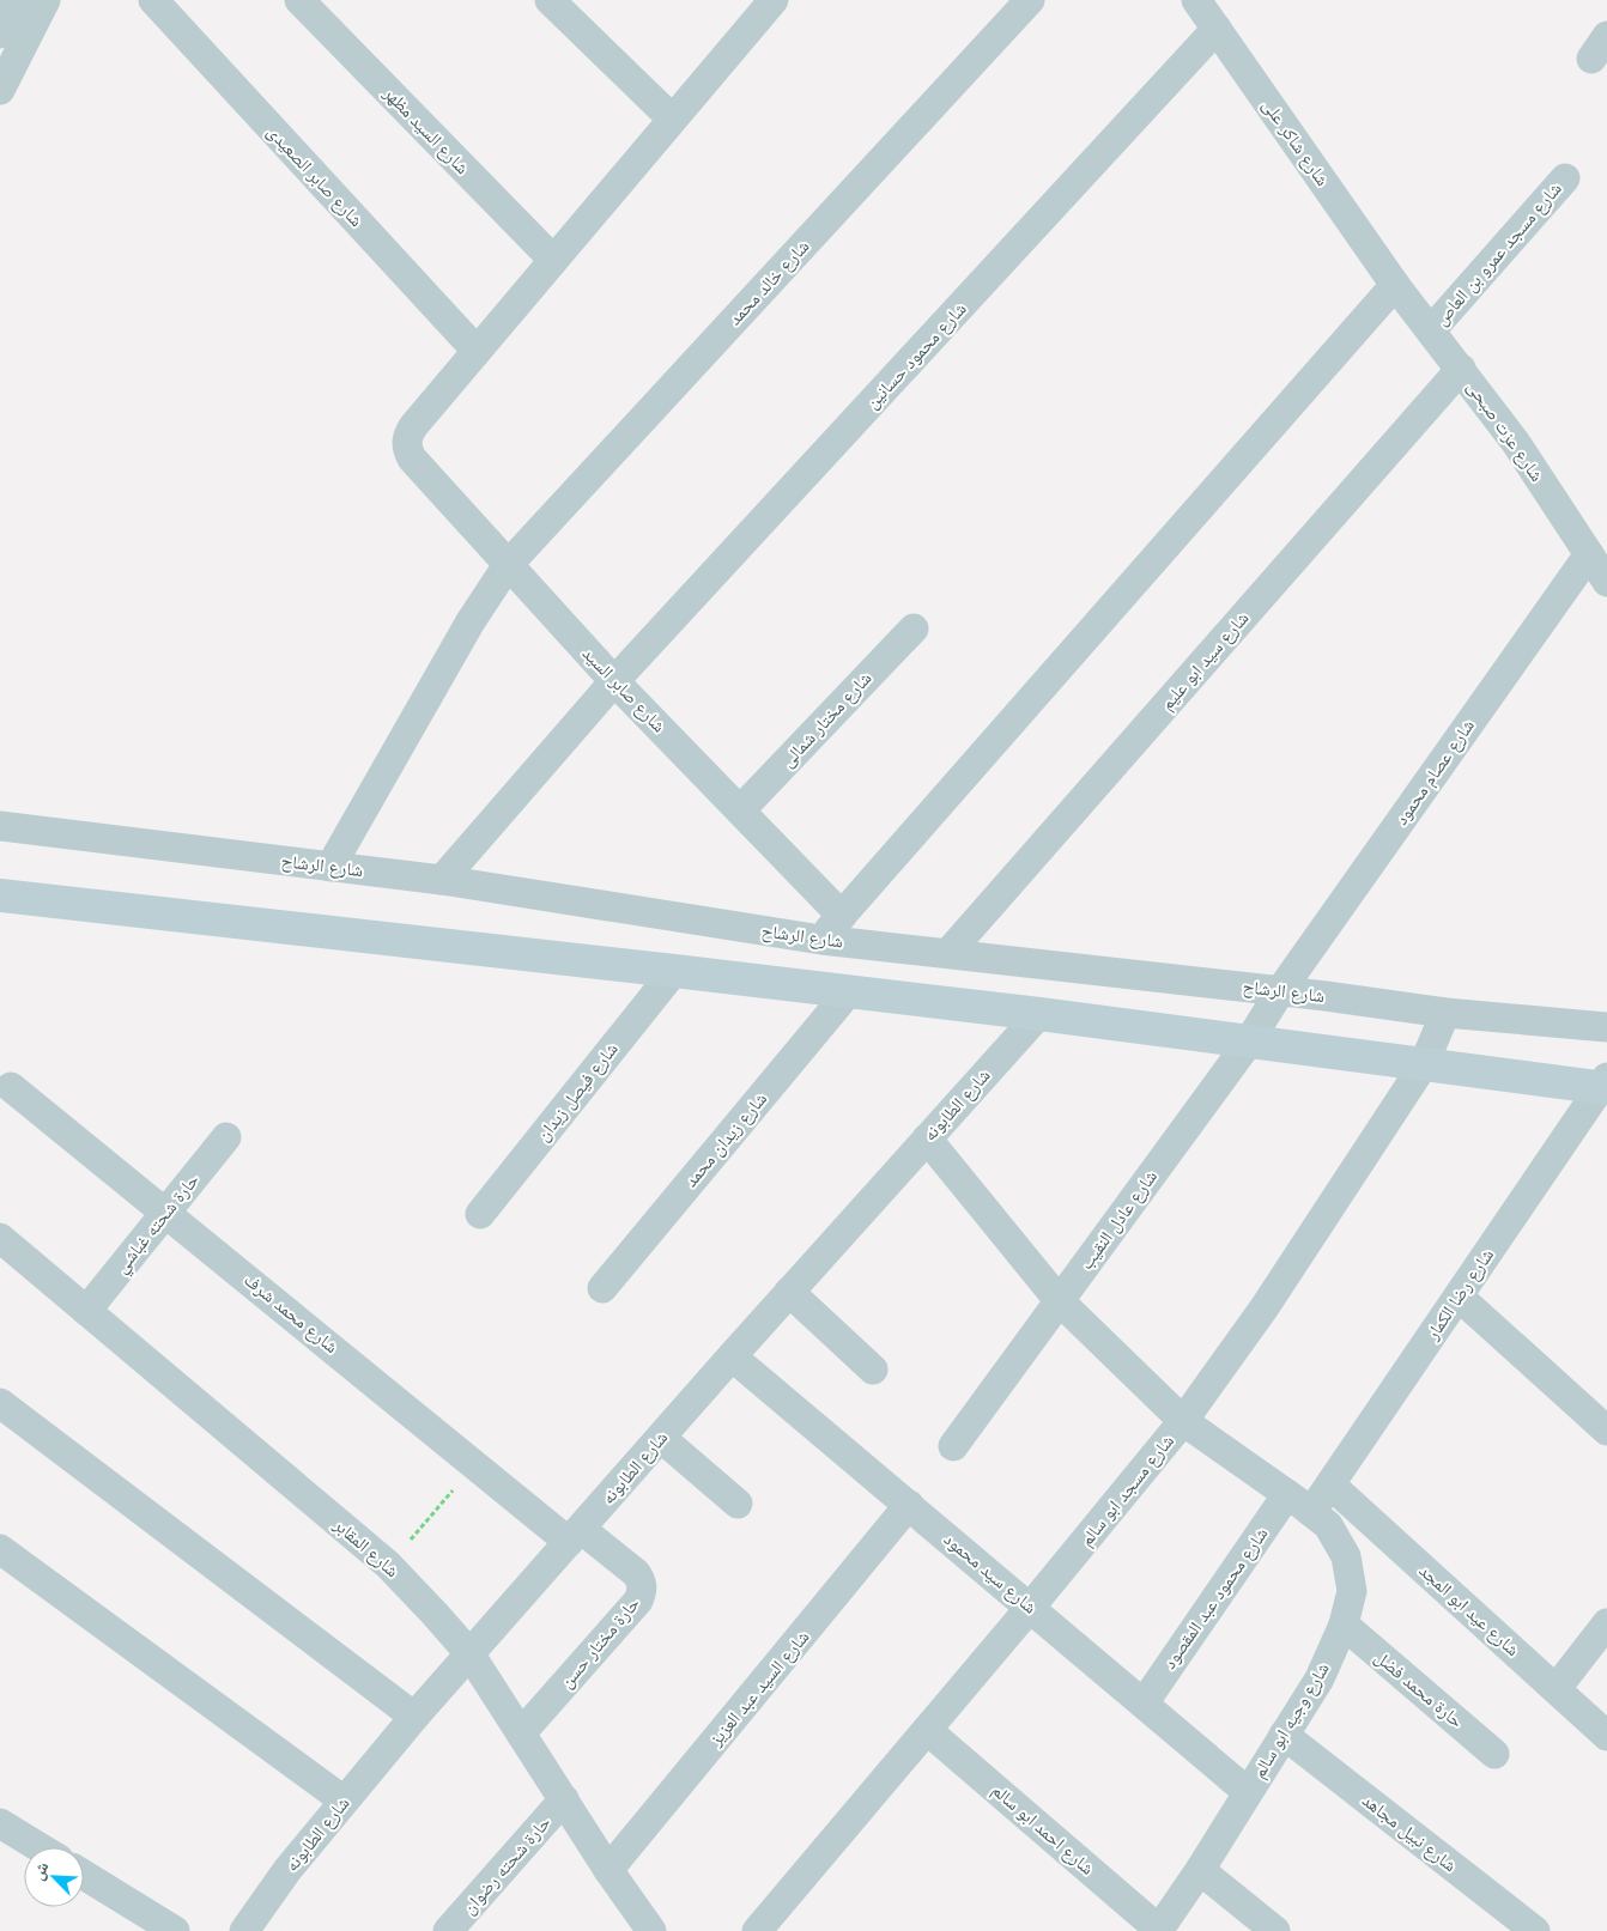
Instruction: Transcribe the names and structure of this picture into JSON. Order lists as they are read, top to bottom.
{
  "streets": {
    "street": [
      "شارع السيد مظهر",
      "شارع شاكر على",
      "شارع صابر الصعيدى",
      "شارع مسجد عمرو بن العاص",
      "شارع خالد محمد",
      "شارع محمود حسانين",
      "شارع عزت صبحى",
      "شارع سيد ابو عليم",
      "شارع صابر السيد",
      "شارع مختار شمالى",
      "شارع عصام محمود",
      "شارع الرشاح",
      "شارع فيصل زيدان",
      "شارع الطابونه",
      "شارع زيدان محمد",
      "شارع عادل النقيب",
      "حارة شحته غباشي",
      "شارع رضا الكمار",
      "شارع محمد شرف",
      "شارع مسجد ابو سالم",
      "شارع المقابر",
      "شارع سيد محمود",
      "شارع محمود عبد المقصود",
      "شارع عيد ابو المجد",
      "حارة مختار حسن",
      "شارع السيد عبد العزيز",
      "حارة محمد فضل",
      "شارع وجيه ابو سالم",
      "شارع احمد ابو سالم",
      "شارع نبيل مجاهد",
      "حارة شحته رضوان"
    ]
  },
  "crossings": [
    ["شارع شاكر على", "شارع محمود حسانين"],
    ["شارع شاكر على", "شارع عزت صبحى"],
    ["شارع صابر الصعيدى", "شارع صابر السيد"],
    ["شارع مسجد عمرو بن العاص", "شارع عزت صبحى"],
    ["شارع خالد محمد", "شارع صابر السيد"],
    ["شارع خالد محمد", "شارع الرشاح"],
    ["شارع محمود حسانين", "شارع صابر السيد"],
    ["شارع محمود حسانين", "شارع الرشاح"],
    ["شارع عزت صبحى", "شارع سيد ابو عليم"],
    ["شارع عزت صبحى", "شارع عصام محمود"],
    ["شارع سيد ابو عليم", "شارع الرشاح"],
    ["شارع صابر السيد", "شارع مختار شمالى"],
    ["شارع عصام محمود", "شارع الرشاح"],
    ["شارع عصام محمود", "شارع عادل النقيب"],
    ["شارع الرشاح", "شارع عادل النقيب"],
    ["شارع الرشاح", "شارع مسجد ابو سالم"],
    ["شارع الطابونه", "شارع محمد شرف"],
    ["شارع الطابونه", "شارع المقابر"],
    ["شارع الطابونه", "شارع سيد محمود"],
    ["شارع الطابونه", "حارة مختار حسن"],
    ["شارع الطابونه", "شارع وجيه ابو سالم"],
    ["شارع عادل النقيب", "شارع وجيه ابو سالم"],
    ["حارة شحته غباشي", "شارع محمد شرف"],
    ["حارة شحته غباشي", "شارع المقابر"],
    ["شارع رضا الكمار", "شارع عيد ابو المجد"],
    ["شارع رضا الكمار", "شارع وجيه ابو سالم"],
    ["شارع محمد شرف", "حارة مختار حسن"],
    ["شارع مسجد ابو سالم", "شارع سيد محمود"],
    ["شارع مسجد ابو سالم", "شارع وجيه ابو سالم"],
    ["شارع مسجد ابو سالم", "شارع احمد ابو سالم"],
    ["شارع المقابر", "حارة مختار حسن"],
    ["شارع المقابر", "شارع السيد عبد العزيز"],
    ["شارع المقابر", "حارة شحته رضوان"],
    ["شارع سيد محمود", "شارع محمود عبد المقصود"],
    ["شارع سيد محمود", "شارع السيد عبد العزيز"],
    ["شارع سيد محمود", "شارع وجيه ابو سالم"],
    ["شارع محمود عبد المقصود", "شارع وجيه ابو سالم"],
    ["حارة محمد فضل", "شارع وجيه ابو سالم"],
    ["شارع وجيه ابو سالم", "شارع احمد ابو سالم"],
    ["شارع وجيه ابو سالم", "شارع نبيل مجاهد"]
  ],
  "north": "top left"
}
